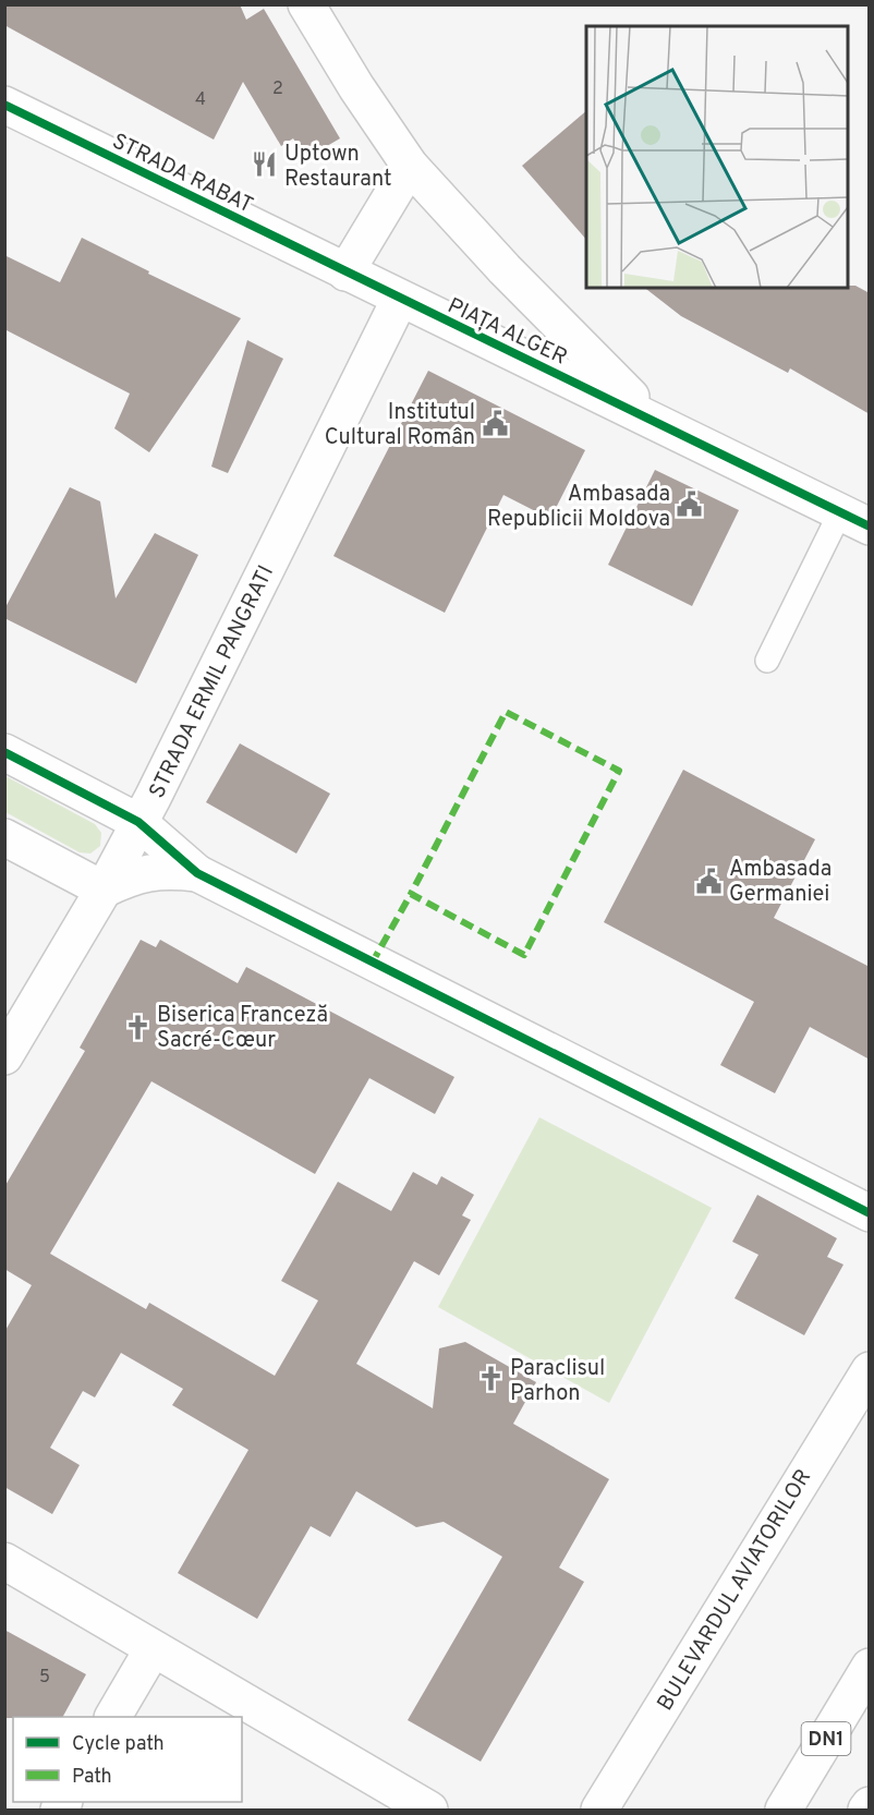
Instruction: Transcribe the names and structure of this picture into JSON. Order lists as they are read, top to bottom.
{
  "streets": {
    "street": [
      "STRADA RABAT",
      "PIAȚA ALGER",
      "STRADA ERMIL PANGRATI",
      "BULEVARDUL AVIATORILOR",
      "DN1"
    ]
  },
  "crossings": [
    ["STRADA RABAT", "PIAȚA ALGER"],
    ["PIAȚA ALGER", "STRADA ERMIL PANGRATI"]
  ],
  "places": {
    "restaurant": ["Uptown Restaurant"],
    "public building": ["Institutul Cultural Român", "Ambasada Republicii Moldova", "Ambasada Germaniei"],
    "church": ["Biserica Franceză Sacré-Cœur", "Paraclisul Parhon"]
  },
  "house_numbers": ["2", "4", "5"],
  "legend": ["Cycle path", "Path"]
}
